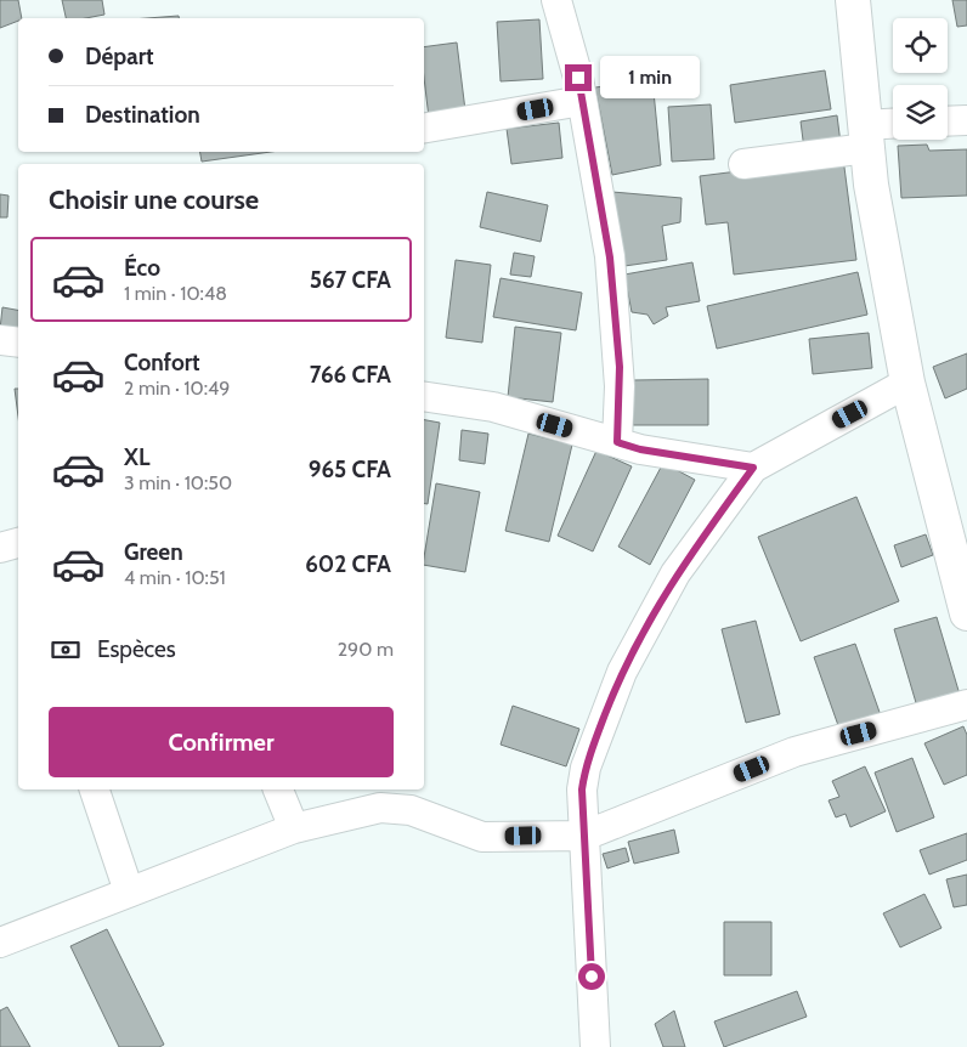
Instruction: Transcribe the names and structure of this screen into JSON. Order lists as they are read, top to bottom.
{
  "page": {
    "banner": ["Départ", "Destination"],
    "bubble": "1 min",
    "heading": "Choisir une course",
    "list": [
      {
        "name": "Éco",
        "note": "1 min · 10:48",
        "value": "567 CFA"
      },
      {
        "name": "Confort",
        "note": "2 min · 10:49",
        "value": "766 CFA"
      },
      {
        "name": "XL",
        "note": "3 min · 10:50",
        "value": "965 CFA"
      },
      {
        "name": "Green",
        "note": "4 min · 10:51",
        "value": "602 CFA"
      }
    ],
    "pay": ["Espèces", "290 m"],
    "buttons": "Confirmer"
  }
}
